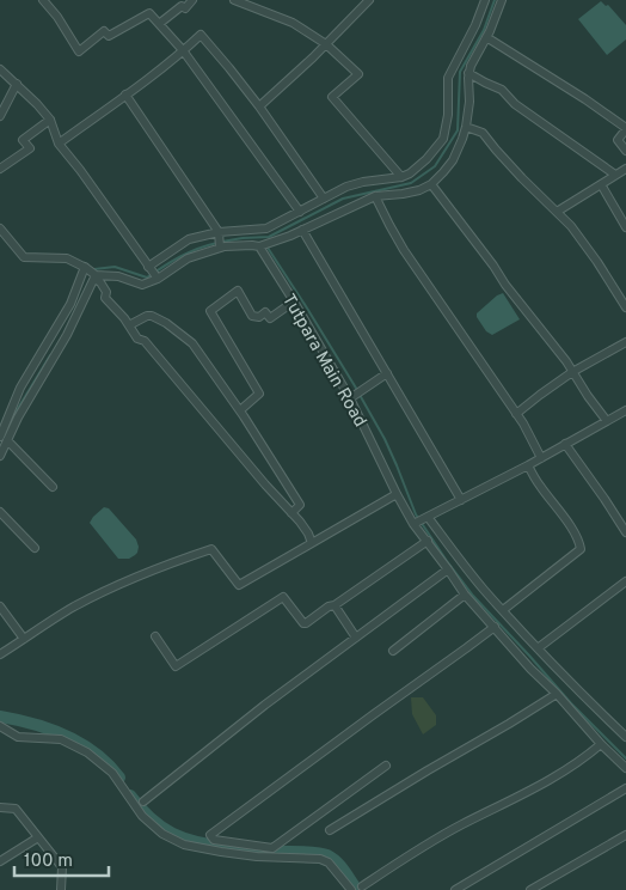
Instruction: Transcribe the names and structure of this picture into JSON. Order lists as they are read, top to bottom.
{
  "streets": {
    "street": ["Tutpara Main Road"]
  },
  "scale_bar": "100 m"
}
